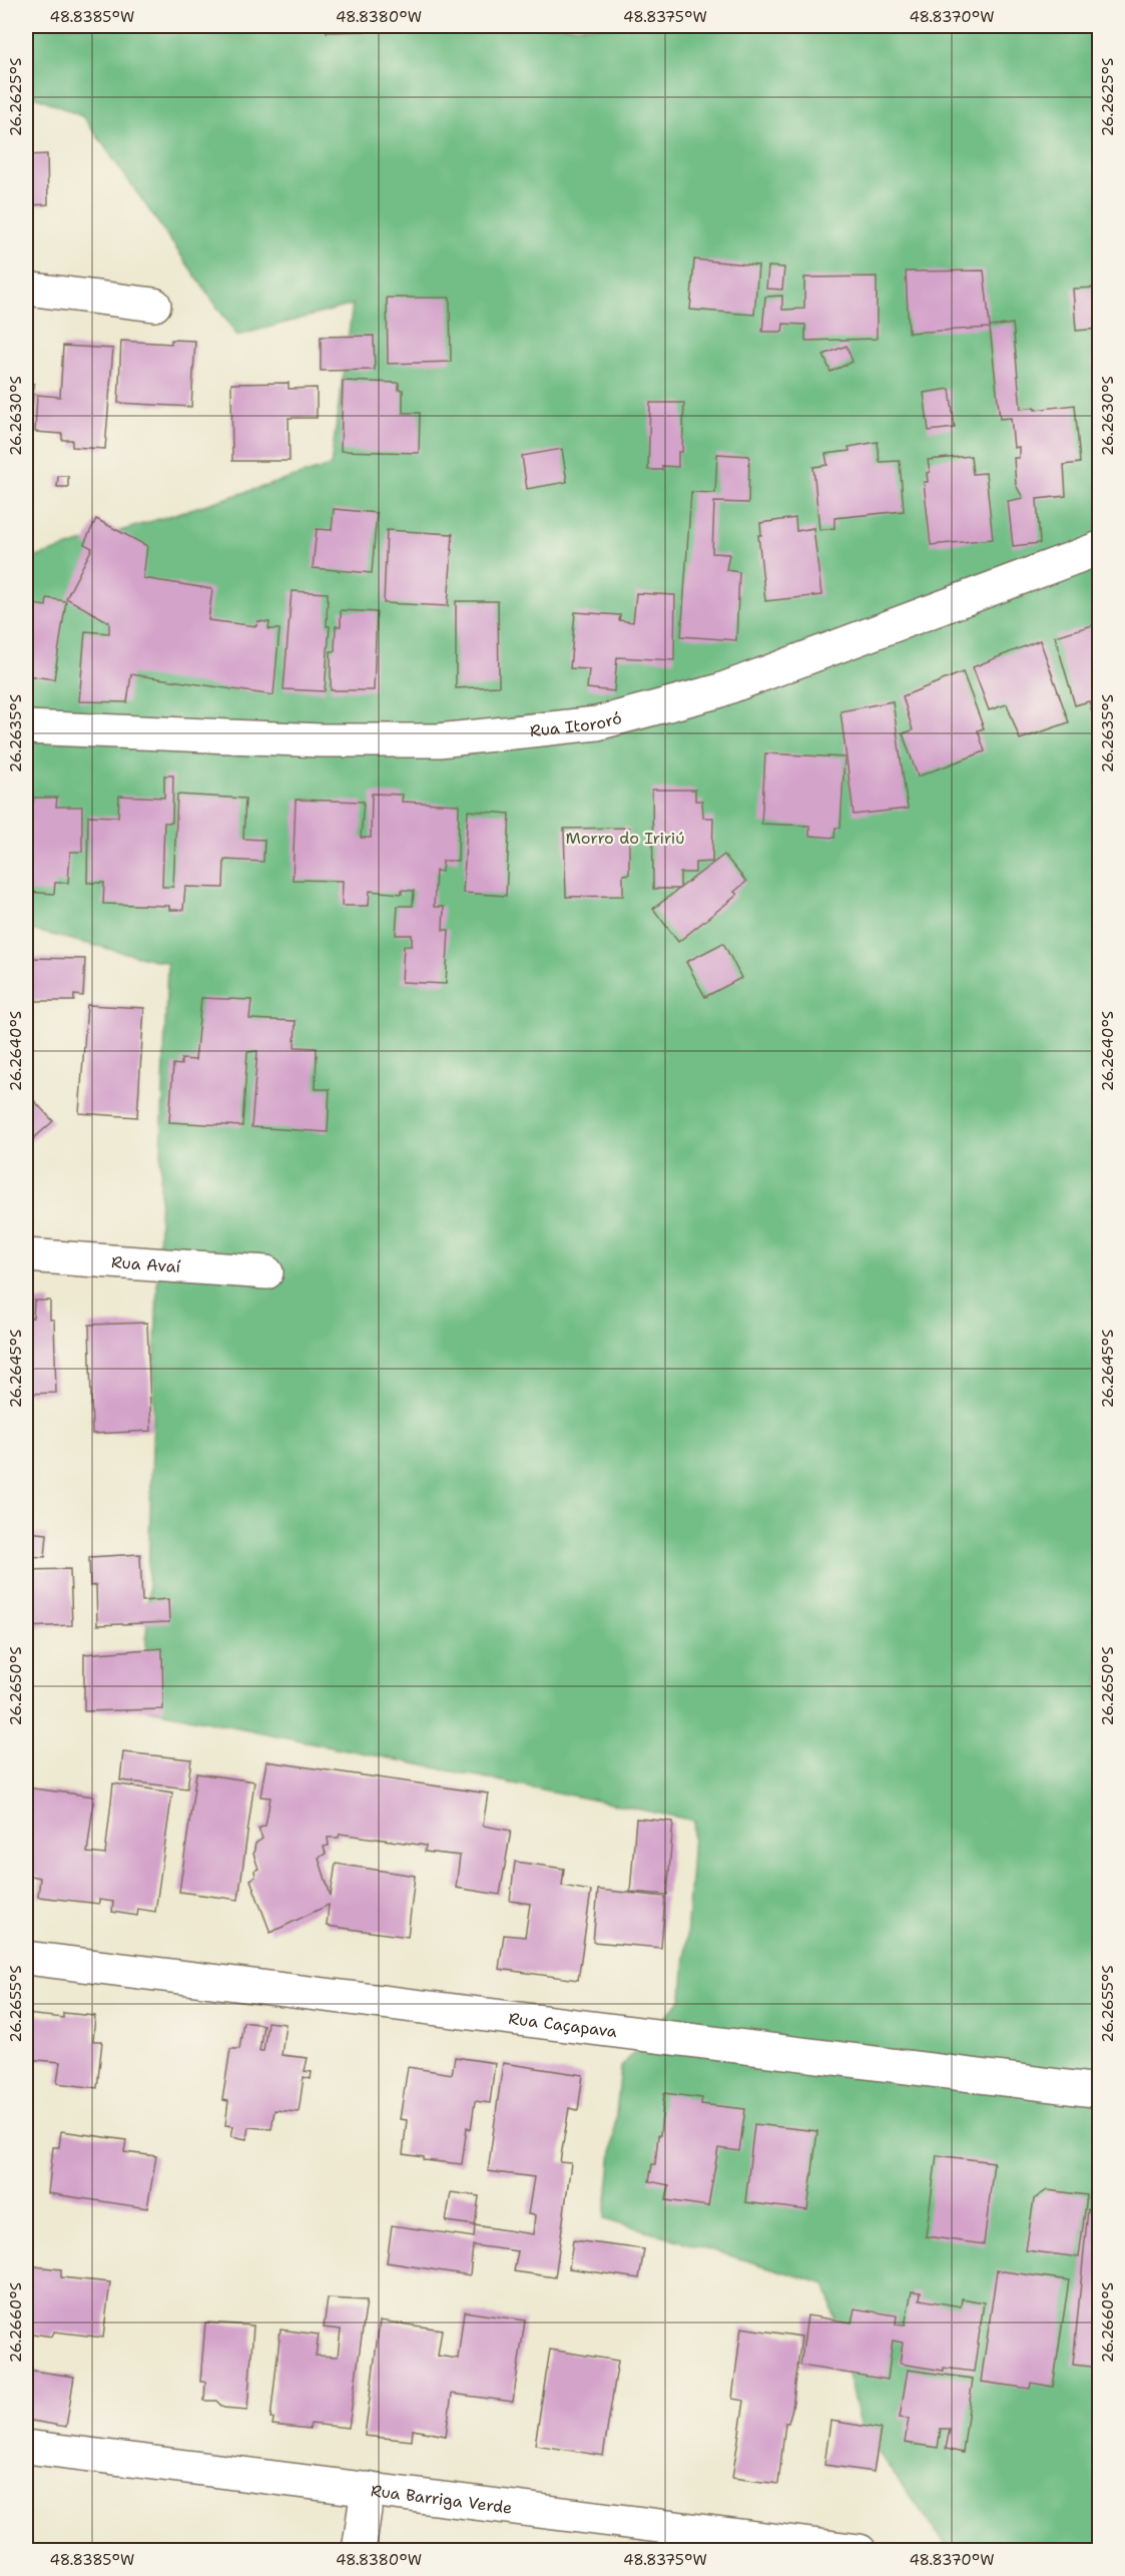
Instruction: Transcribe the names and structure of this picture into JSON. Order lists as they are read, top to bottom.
{
  "streets": {
    "street": [
      "Rua Itororó",
      "Rua Avaí",
      "Rua Caçapava",
      "Rua Barriga Verde"
    ]
  },
  "parks": ["Morro do Iririú"],
  "coordinates": [
    "48.8385°W",
    "48.8380°W",
    "48.8375°W",
    "48.8370°W",
    "26.2625°S",
    "26.2630°S",
    "26.2635°S",
    "26.2640°S",
    "26.2645°S",
    "26.2650°S",
    "26.2655°S",
    "26.2660°S"
  ]
}
